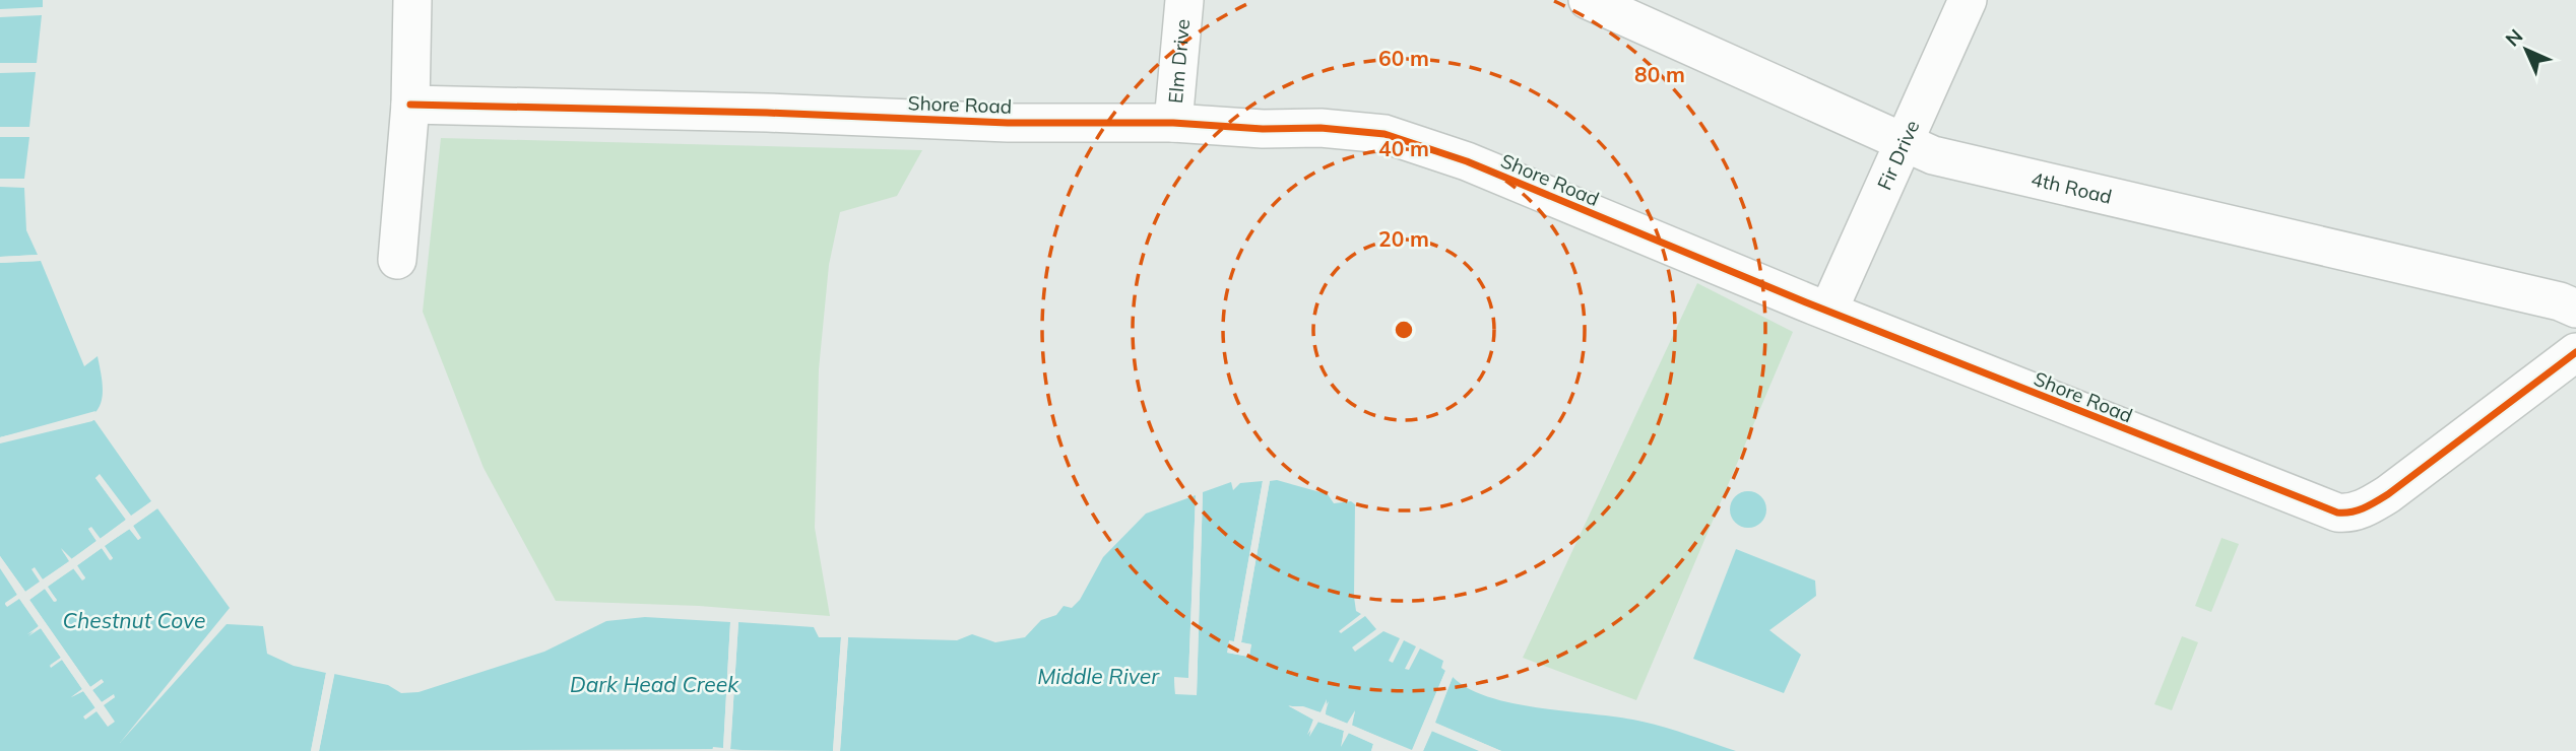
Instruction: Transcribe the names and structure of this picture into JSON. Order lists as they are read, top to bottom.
{
  "streets": {
    "street": [
      "Elm Drive",
      "Shore Road",
      "Fir Drive",
      "4th Road"
    ]
  },
  "crossings": [
    ["Elm Drive", "Shore Road"],
    ["Shore Road", "Fir Drive"],
    ["Fir Drive", "4th Road"]
  ],
  "water": ["Chestnut Cove", "Middle River", "Dark Head Creek"],
  "north": "top left",
  "rings": [
    "60 m",
    "80 m",
    "40 m",
    "20 m"
  ]
}
